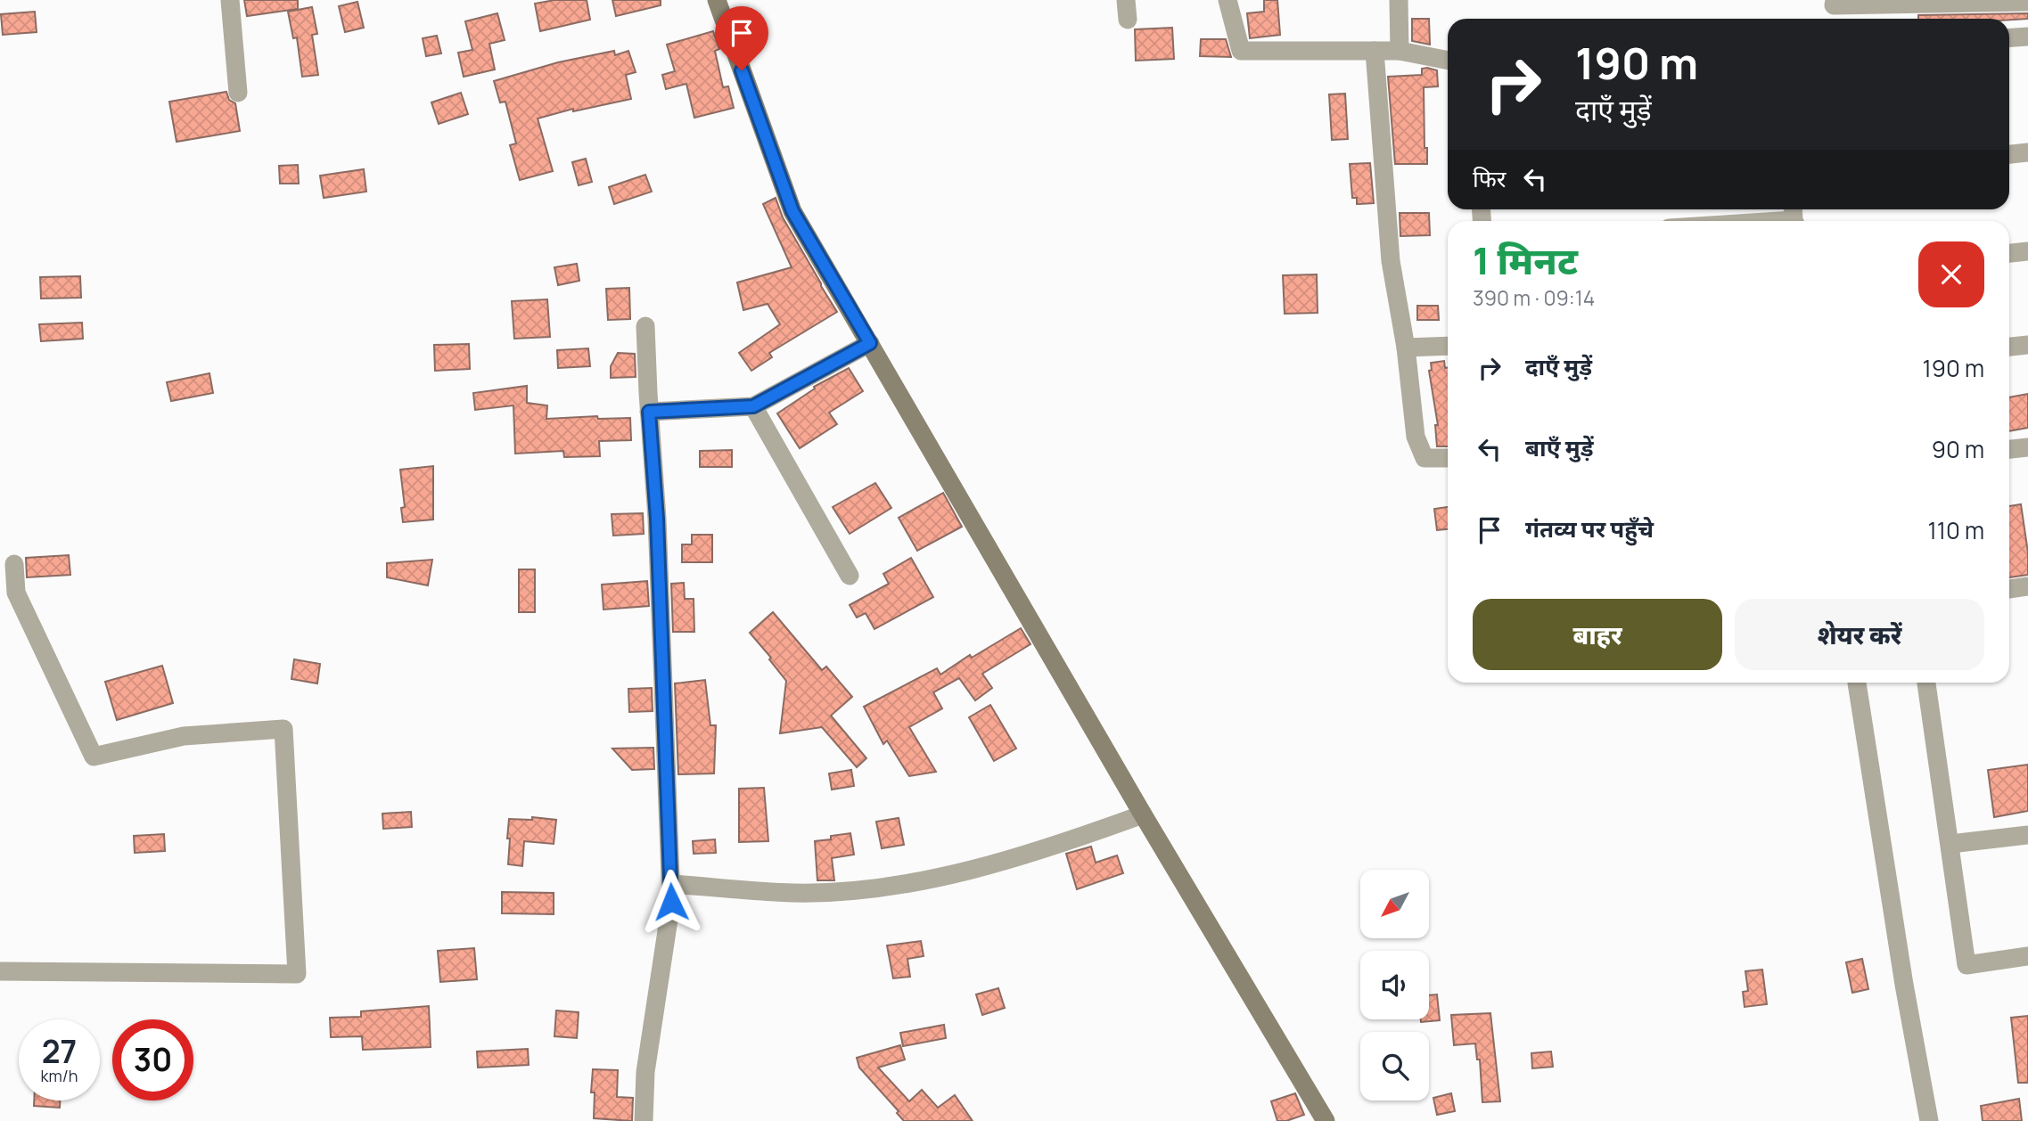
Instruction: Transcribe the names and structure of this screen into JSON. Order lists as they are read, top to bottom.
{
  "north": "bottom left",
  "page": {
    "turn": ["190 m", "दाएँ मुड़ें"],
    "then": "फिर",
    "heading": ["1 मिनट", "390 m · 09:14"],
    "list": [
      {
        "name": "दाएँ मुड़ें",
        "value": "190 m"
      },
      {
        "name": "बाएँ मुड़ें",
        "value": "90 m"
      },
      {
        "name": "गंतव्य पर पहुँचे",
        "value": "110 m"
      }
    ],
    "buttons": ["बाहर", "शेयर करें"],
    "speed": "27 km/h",
    "limit": "30"
  }
}
